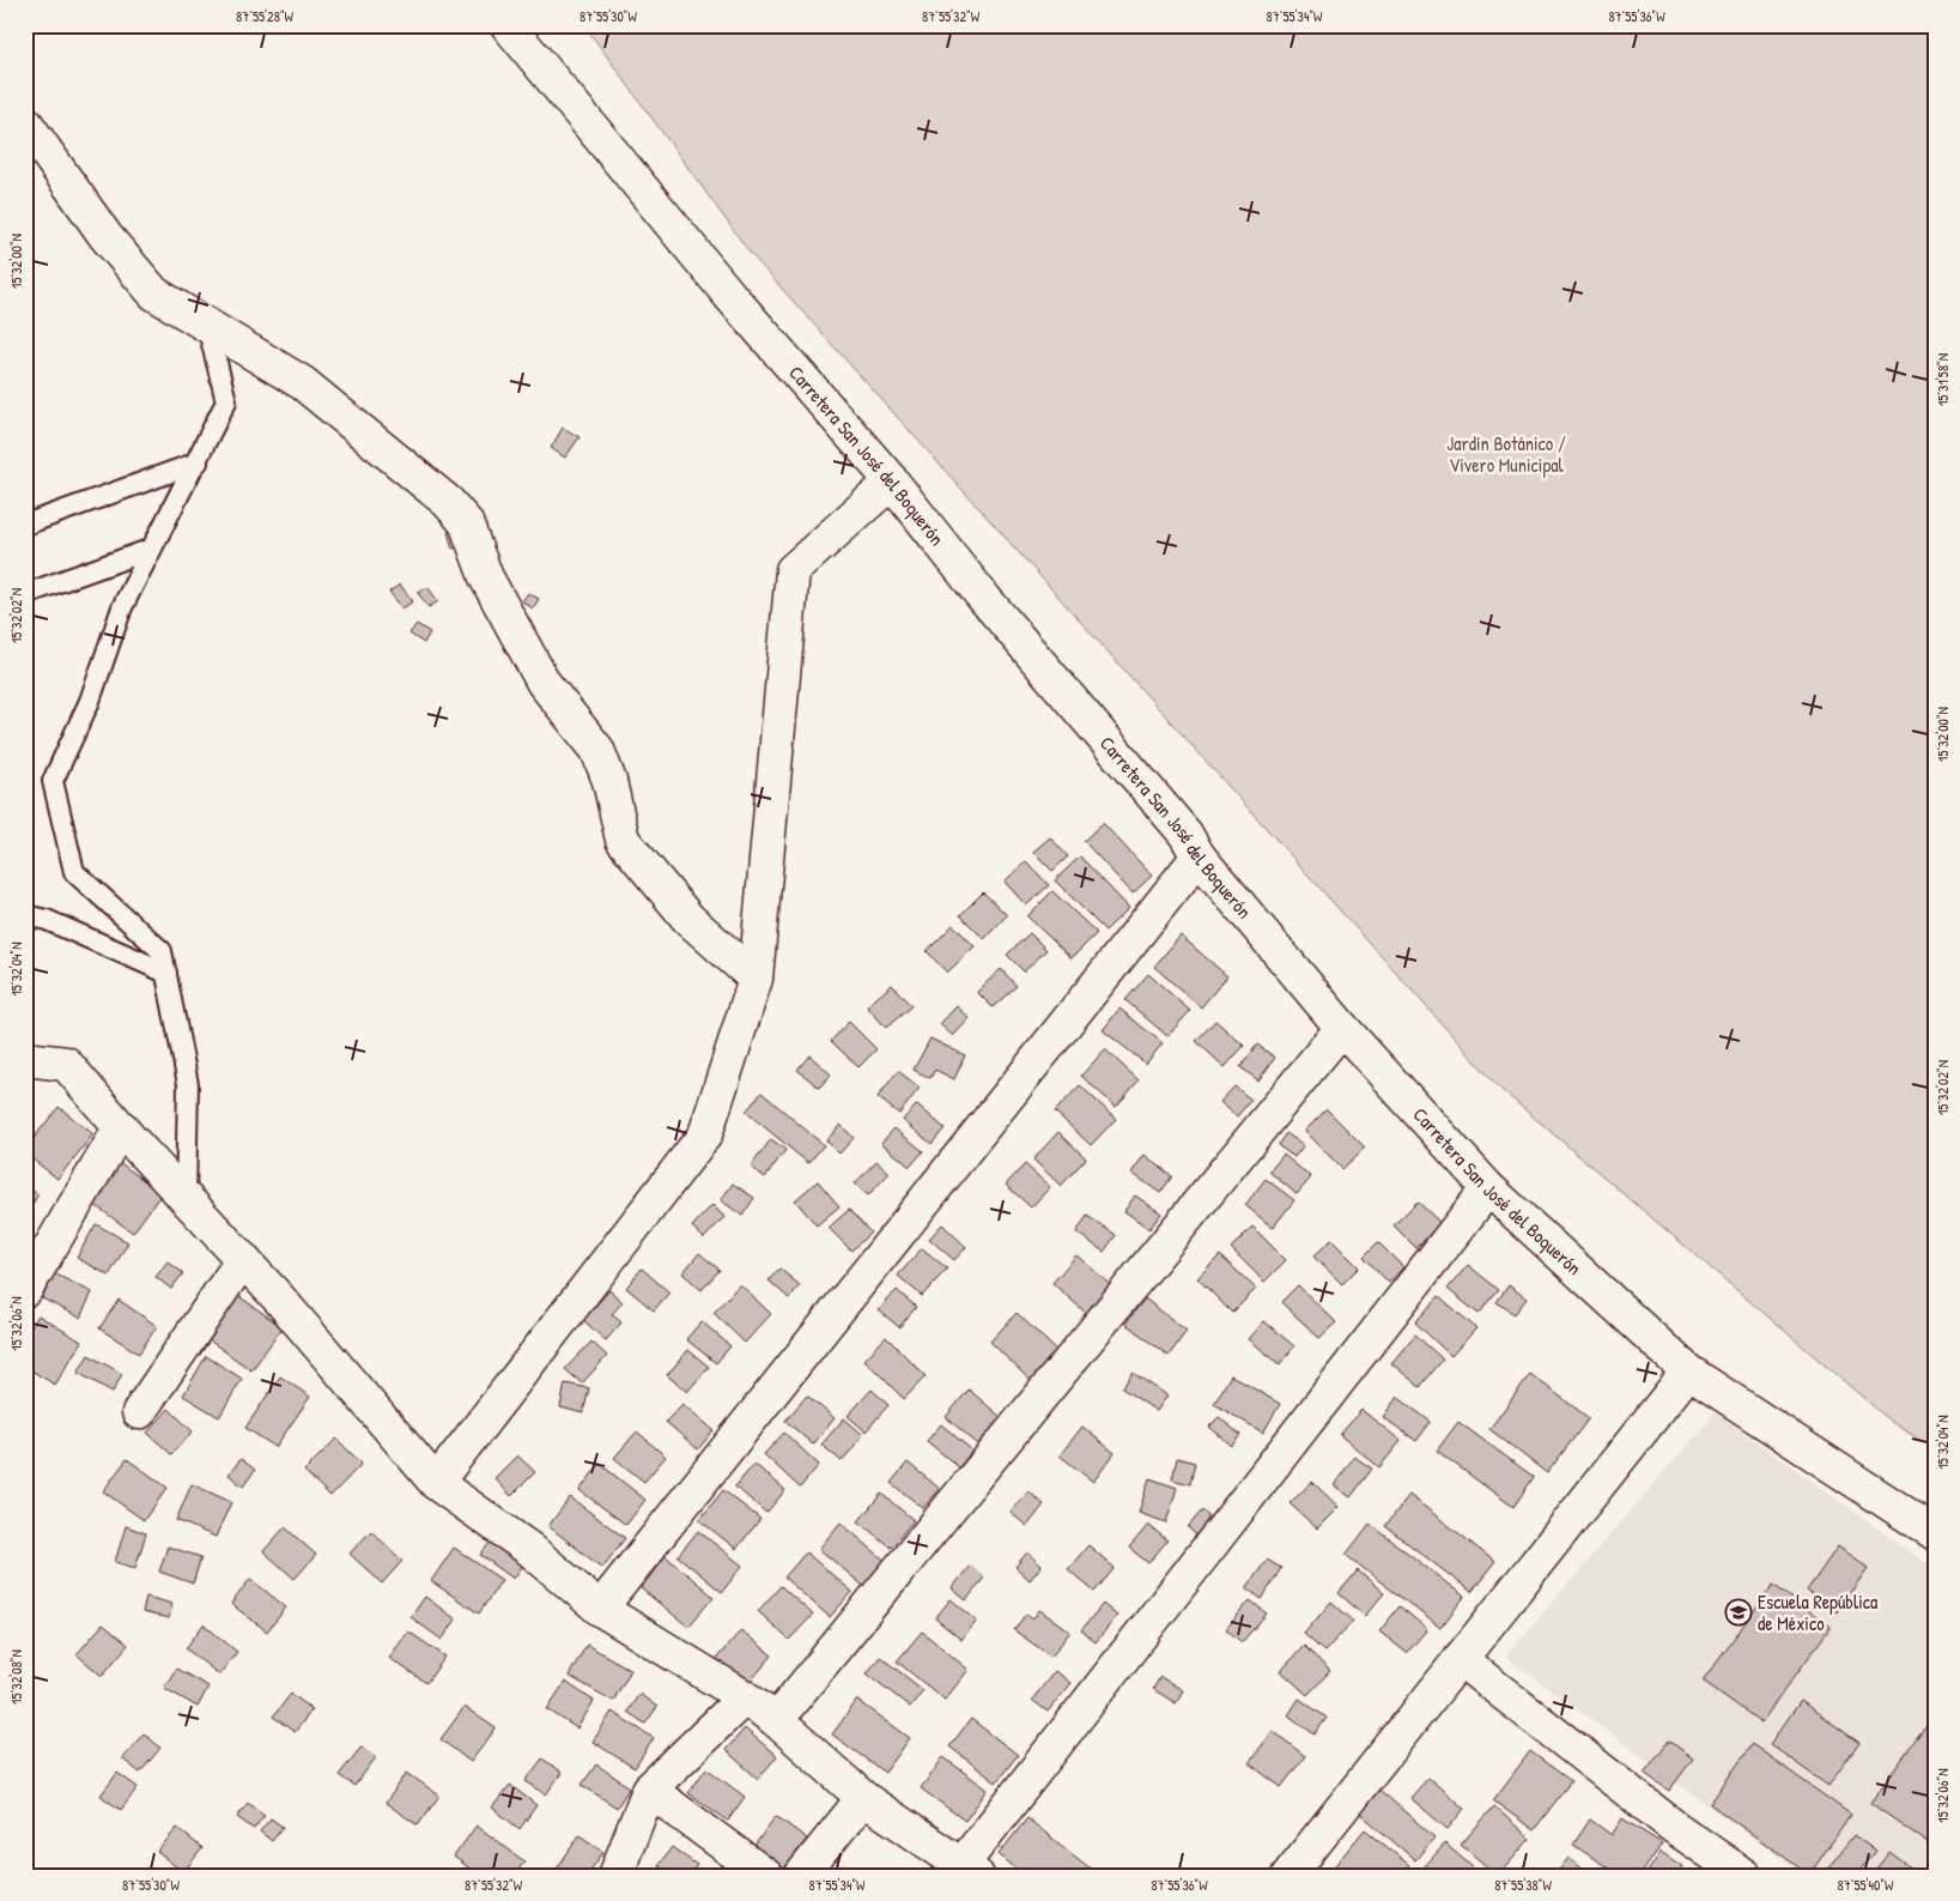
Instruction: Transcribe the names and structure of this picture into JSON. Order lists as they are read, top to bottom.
{
  "streets": {
    "street": ["Carretera San José del Boquerón"]
  },
  "parks": ["Jardín Botánico / Vivero Municipal"],
  "places": {
    "school or university": ["Escuela República de México"]
  },
  "coordinates": [
    "87°55'28\"W",
    "87°55'30\"W",
    "87°55'32\"W",
    "87°55'34\"W",
    "87°55'36\"W",
    "15°32'00\"N",
    "15°31'58\"N",
    "15°32'02\"N",
    "15°32'04\"N",
    "15°32'06\"N",
    "15°32'08\"N",
    "87°55'38\"W",
    "87°55'40\"W"
  ]
}
